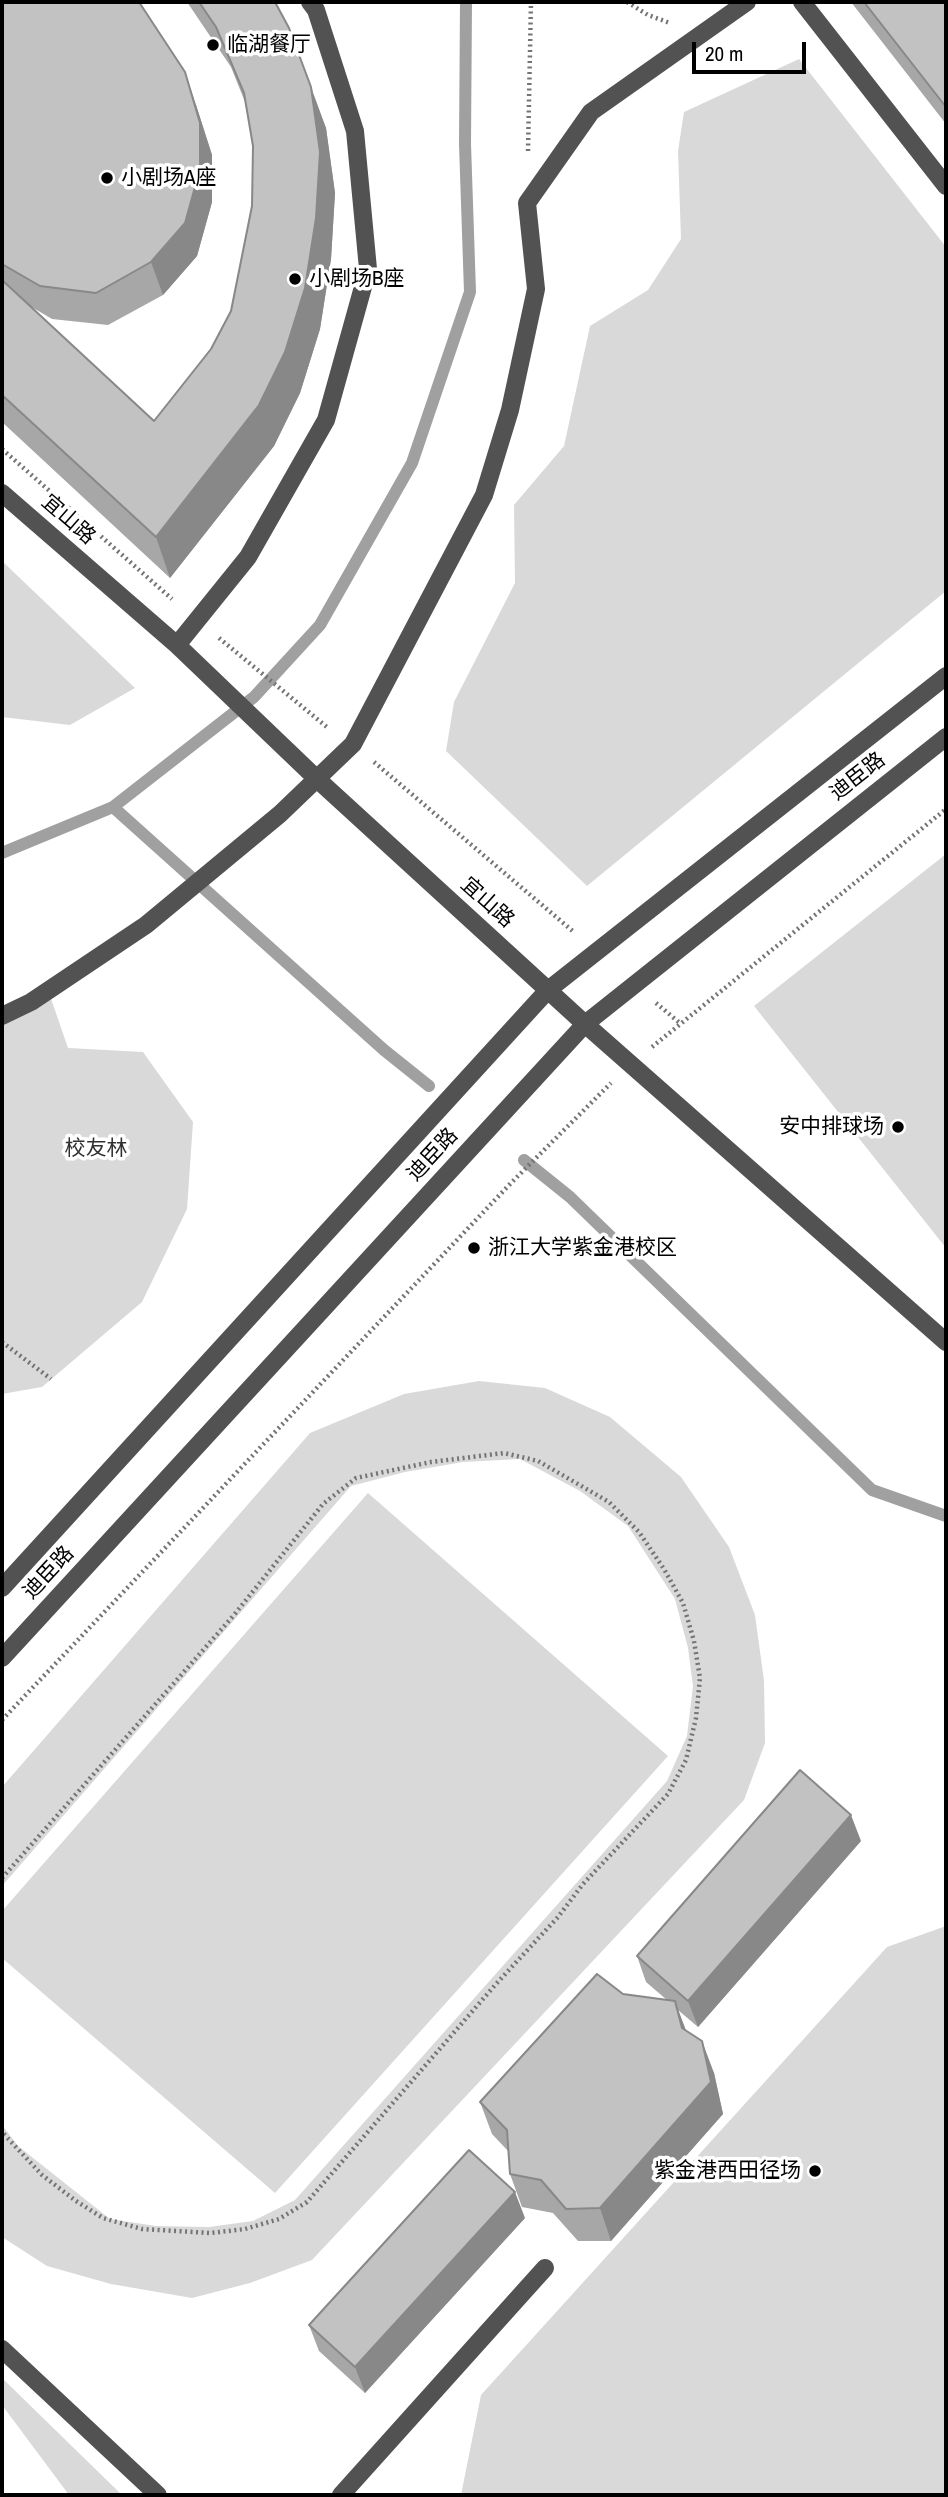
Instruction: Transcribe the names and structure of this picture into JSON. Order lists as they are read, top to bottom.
{
  "streets": {
    "street": ["宜山路", "迪臣路"]
  },
  "crossings": [
    ["宜山路", "迪臣路"]
  ],
  "parks": ["校友林"],
  "places": [
    "临湖餐厅",
    "小剧场A座",
    "小剧场B座",
    "安中排球场",
    "浙江大学紫金港校区",
    "紫金港西田径场"
  ],
  "scale_bar": "20 m"
}
